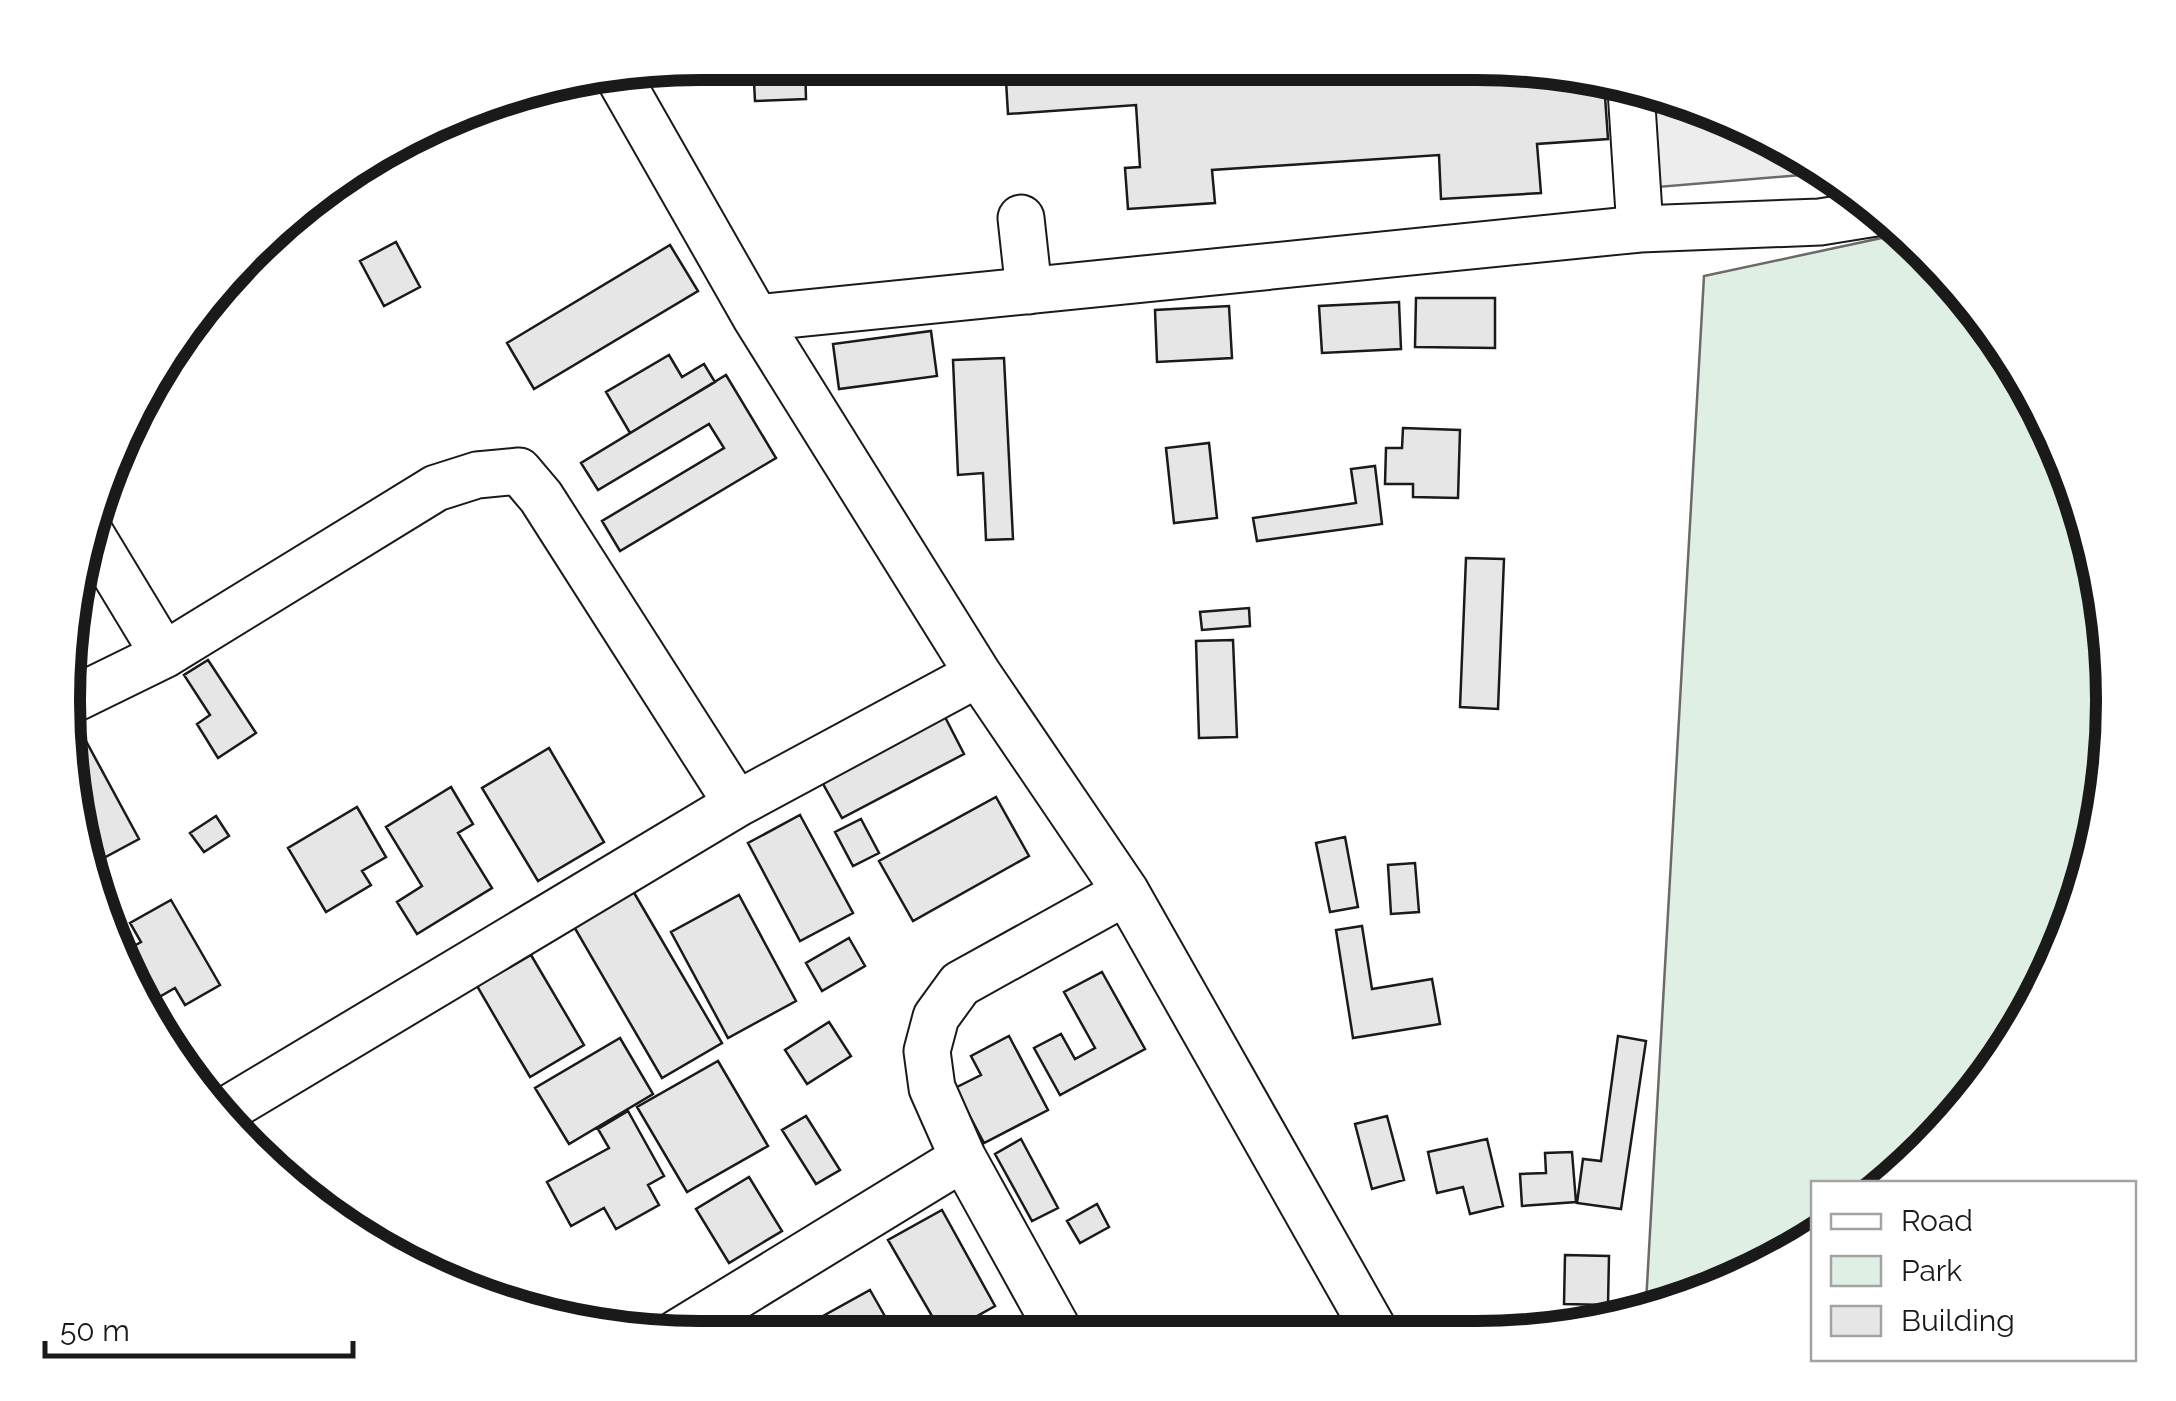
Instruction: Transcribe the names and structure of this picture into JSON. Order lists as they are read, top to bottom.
{
  "legend": ["Road", "Park", "Building"],
  "scale_bar": "50 m"
}
